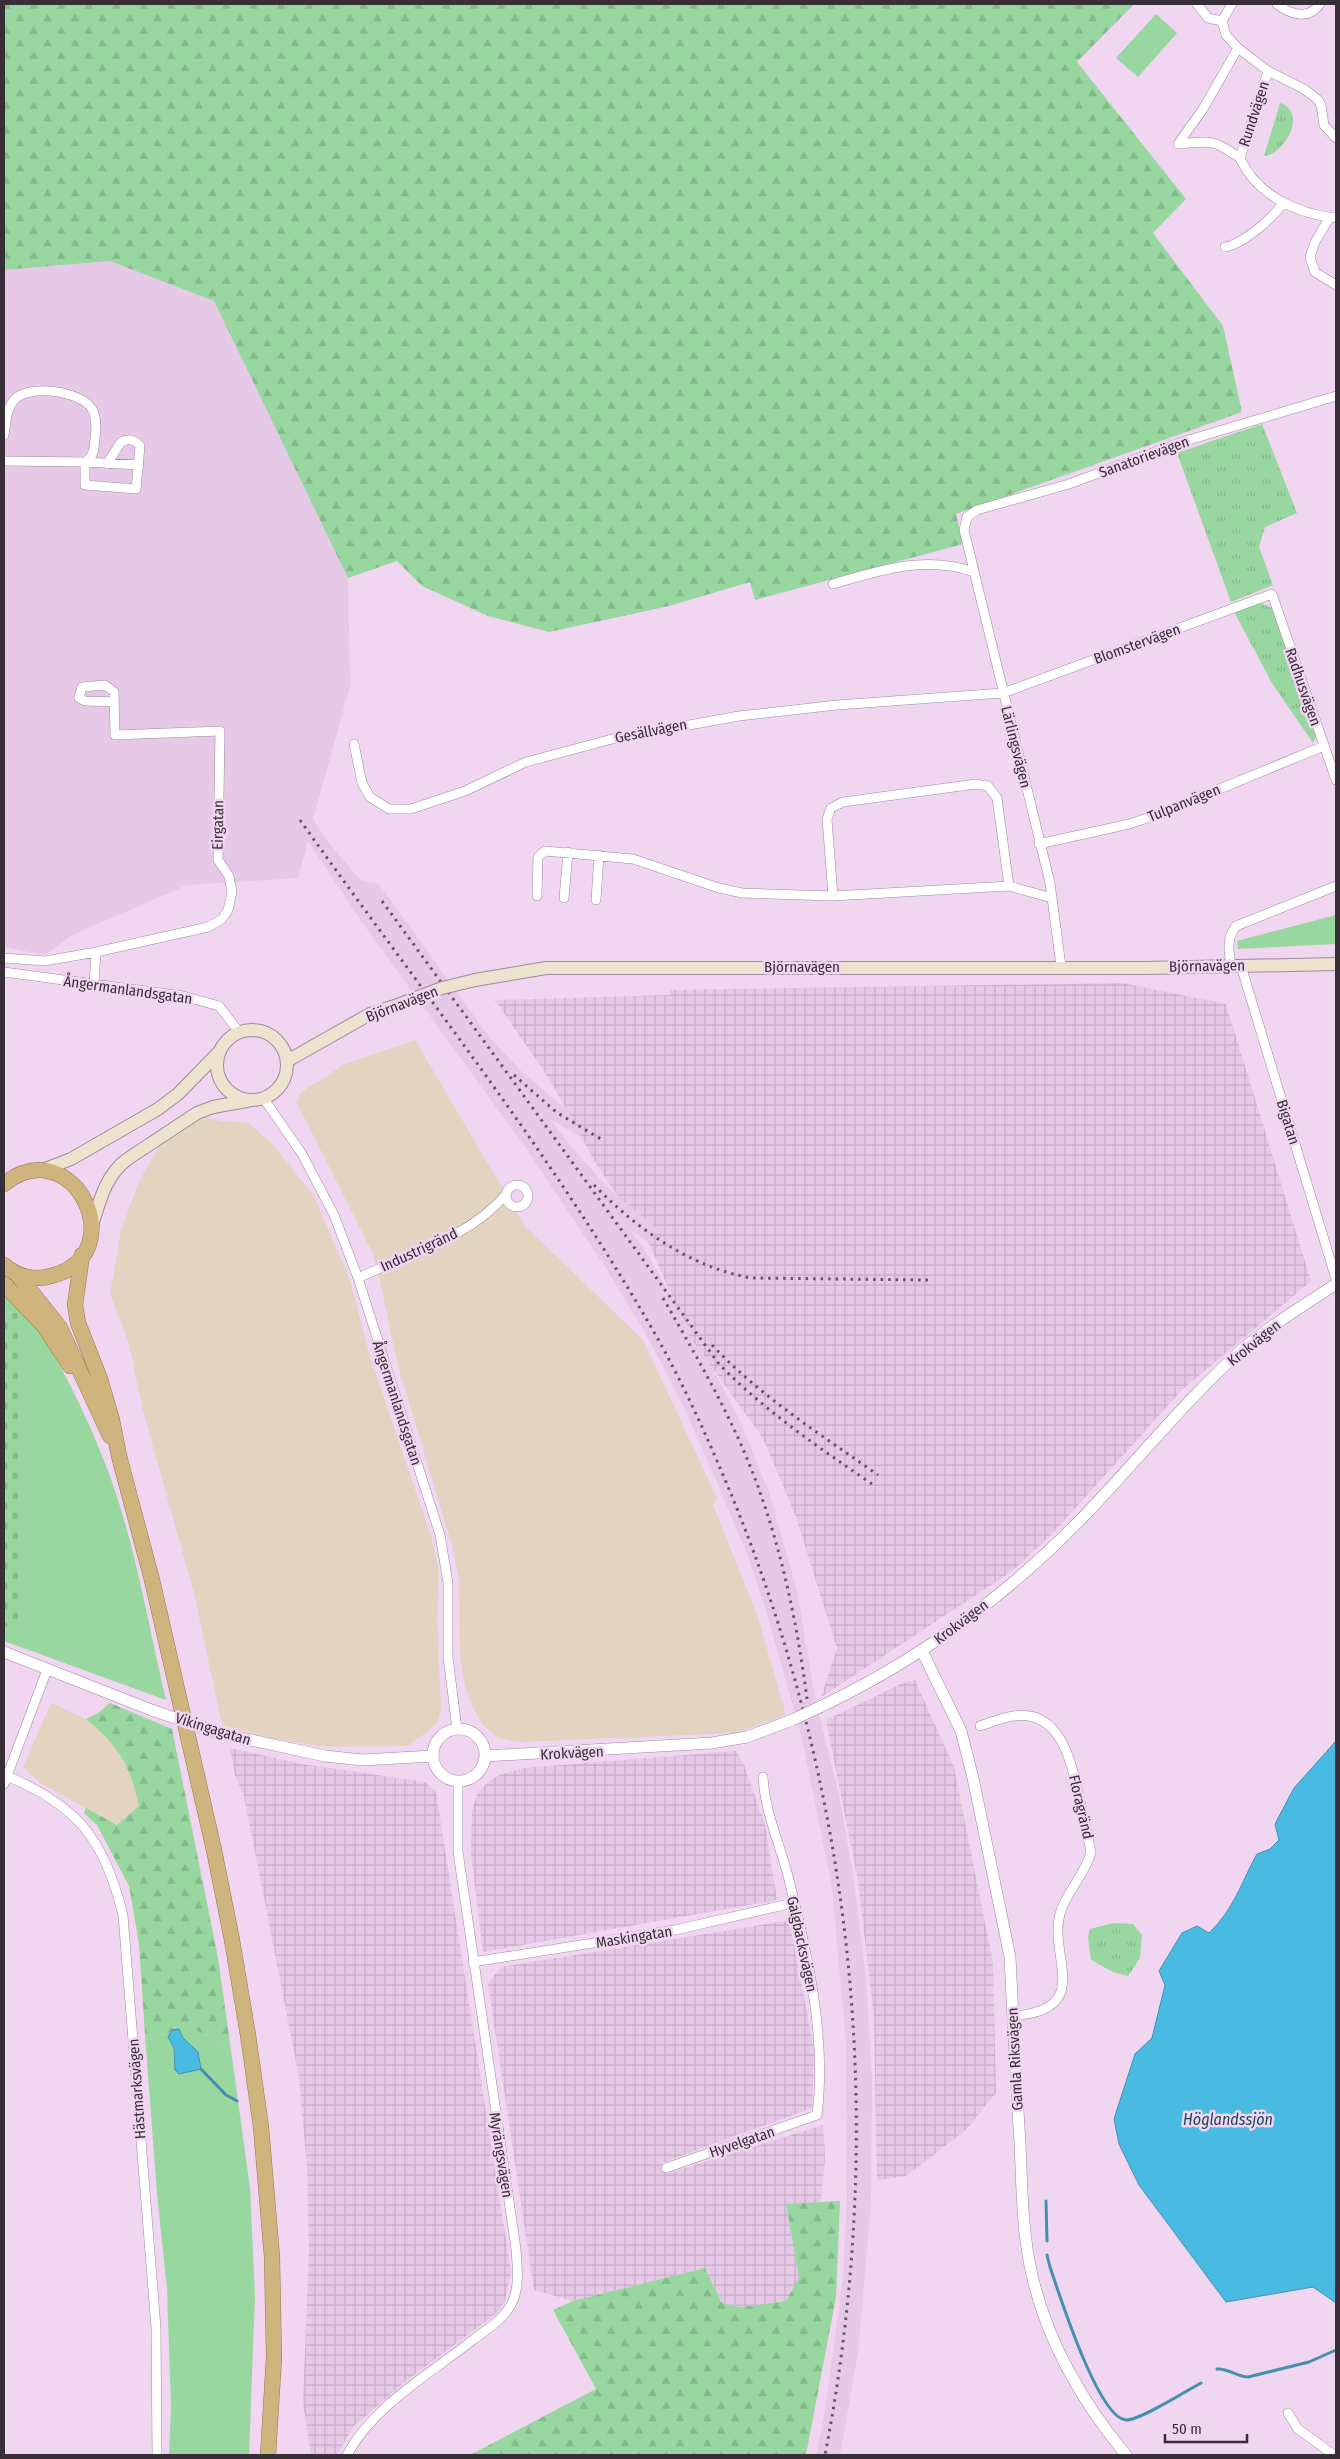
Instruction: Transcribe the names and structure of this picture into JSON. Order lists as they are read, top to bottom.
{
  "streets": {
    "main road": ["Björnavägen"],
    "street": [
      "Rundvägen",
      "Sanatorievägen",
      "Blomstervägen",
      "Radhusvägen",
      "Gesällvägen",
      "Lärlingsvägen",
      "Tulpanvägen",
      "Eirgatan",
      "Ångermanlandsgatan",
      "Bigatan",
      "Industrigränd",
      "Krokvägen",
      "Vikingagatan",
      "Floragränd",
      "Maskingatan",
      "Galgbacksvägen",
      "Gamla Riksvägen",
      "Hästmarksvägen",
      "Hyvelgatan",
      "Myrängsvägen"
    ]
  },
  "crossings": [
    ["Sanatorievägen", "Lärlingsvägen"],
    ["Blomstervägen", "Radhusvägen"],
    ["Blomstervägen", "Gesällvägen"],
    ["Blomstervägen", "Lärlingsvägen"],
    ["Radhusvägen", "Tulpanvägen"],
    ["Gesällvägen", "Lärlingsvägen"],
    ["Lärlingsvägen", "Tulpanvägen"],
    ["Lärlingsvägen", "Björnavägen"],
    ["Björnavägen", "Ångermanlandsgatan"],
    ["Björnavägen", "Bigatan"],
    ["Ångermanlandsgatan", "Industrigränd"],
    ["Ångermanlandsgatan", "Krokvägen"],
    ["Ångermanlandsgatan", "Vikingagatan"],
    ["Ångermanlandsgatan", "Myrängsvägen"],
    ["Krokvägen", "Vikingagatan"],
    ["Krokvägen", "Gamla Riksvägen"],
    ["Krokvägen", "Myrängsvägen"],
    ["Vikingagatan", "Myrängsvägen"],
    ["Floragränd", "Gamla Riksvägen"],
    ["Maskingatan", "Galgbacksvägen"],
    ["Maskingatan", "Myrängsvägen"],
    ["Galgbacksvägen", "Hyvelgatan"]
  ],
  "water": ["Höglandssjön"],
  "scale_bar": "50 m"
}
